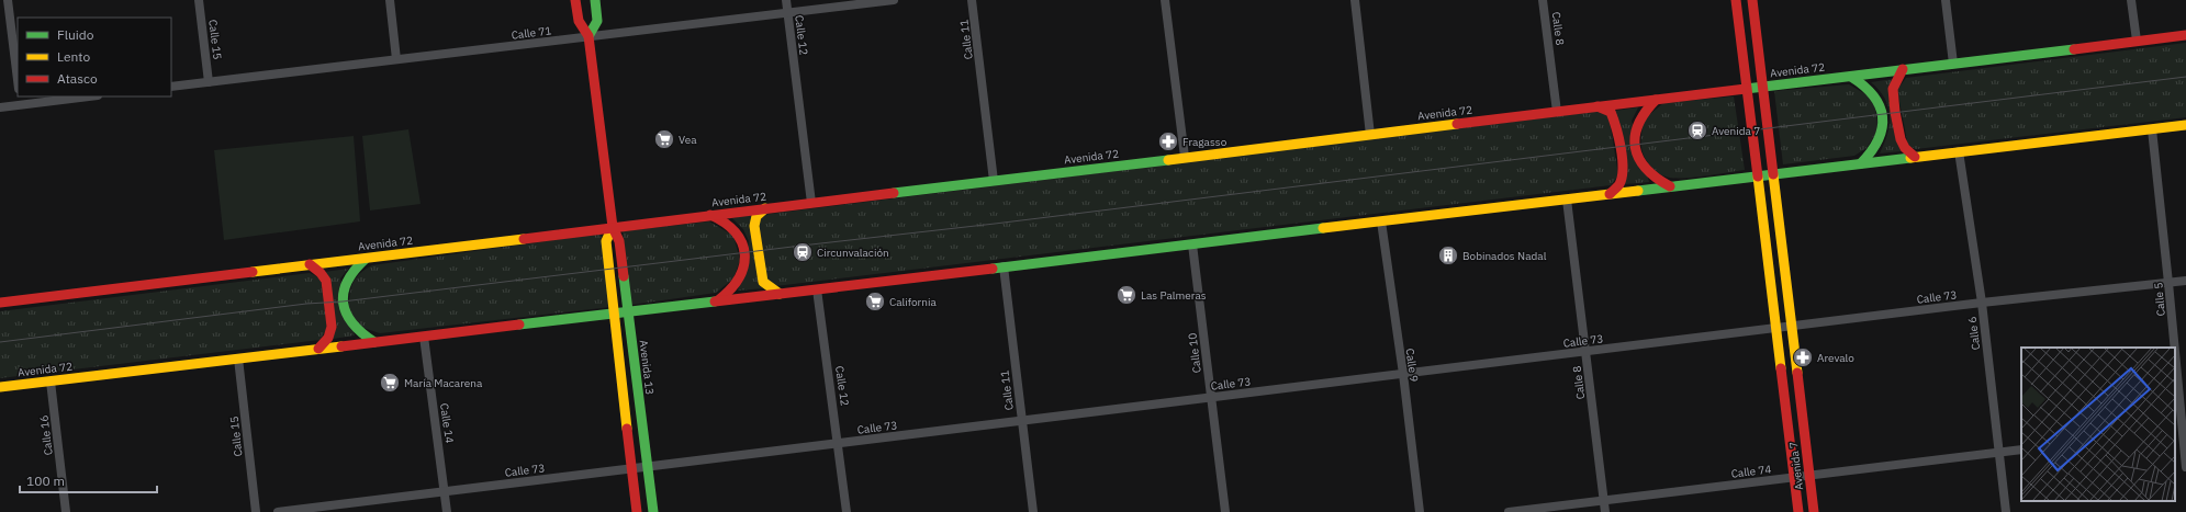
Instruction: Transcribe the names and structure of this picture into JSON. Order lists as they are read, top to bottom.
{
  "streets": {
    "main road": ["Avenida 72", "Avenida 13", "Avenida 7"],
    "street": [
      "Calle 8",
      "Calle 71",
      "Calle 12",
      "Calle 15",
      "Calle 11",
      "Calle 73",
      "Calle 5",
      "Calle 6",
      "Calle 10",
      "Calle 9",
      "Calle 14",
      "Calle 16",
      "Calle 74"
    ]
  },
  "crossings": [
    ["Calle 8", "Avenida 72"],
    ["Calle 8", "Calle 73"],
    ["Calle 8", "Calle 74"],
    ["Calle 71", "Calle 12"],
    ["Calle 71", "Calle 15"],
    ["Calle 71", "Avenida 13"],
    ["Calle 12", "Avenida 72"],
    ["Calle 12", "Calle 73"],
    ["Calle 15", "Avenida 72"],
    ["Calle 11", "Avenida 72"],
    ["Calle 11", "Calle 73"],
    ["Avenida 72", "Calle 5"],
    ["Avenida 72", "Calle 6"],
    ["Avenida 72", "Calle 10"],
    ["Avenida 72", "Calle 9"],
    ["Avenida 72", "Avenida 13"],
    ["Avenida 72", "Calle 14"],
    ["Avenida 72", "Calle 16"],
    ["Avenida 72", "Avenida 7"],
    ["Calle 73", "Calle 5"],
    ["Calle 73", "Calle 6"],
    ["Calle 73", "Calle 10"],
    ["Calle 73", "Calle 9"],
    ["Calle 73", "Avenida 13"],
    ["Calle 73", "Calle 14"],
    ["Calle 73", "Avenida 7"],
    ["Calle 6", "Calle 74"],
    ["Avenida 7", "Calle 74"]
  ],
  "places": {
    "station": ["Avenida 7", "Circunvalación"],
    "supermarket": [
      "Vea",
      "Las Palmeras",
      "California",
      "María Macarena"
    ],
    "pharmacy": ["Fragasso", "Arevalo"],
    "building": ["Bobinados Nadal"]
  },
  "legend": ["Fluido", "Lento", "Atasco"],
  "scale_bar": "100 m"
}
